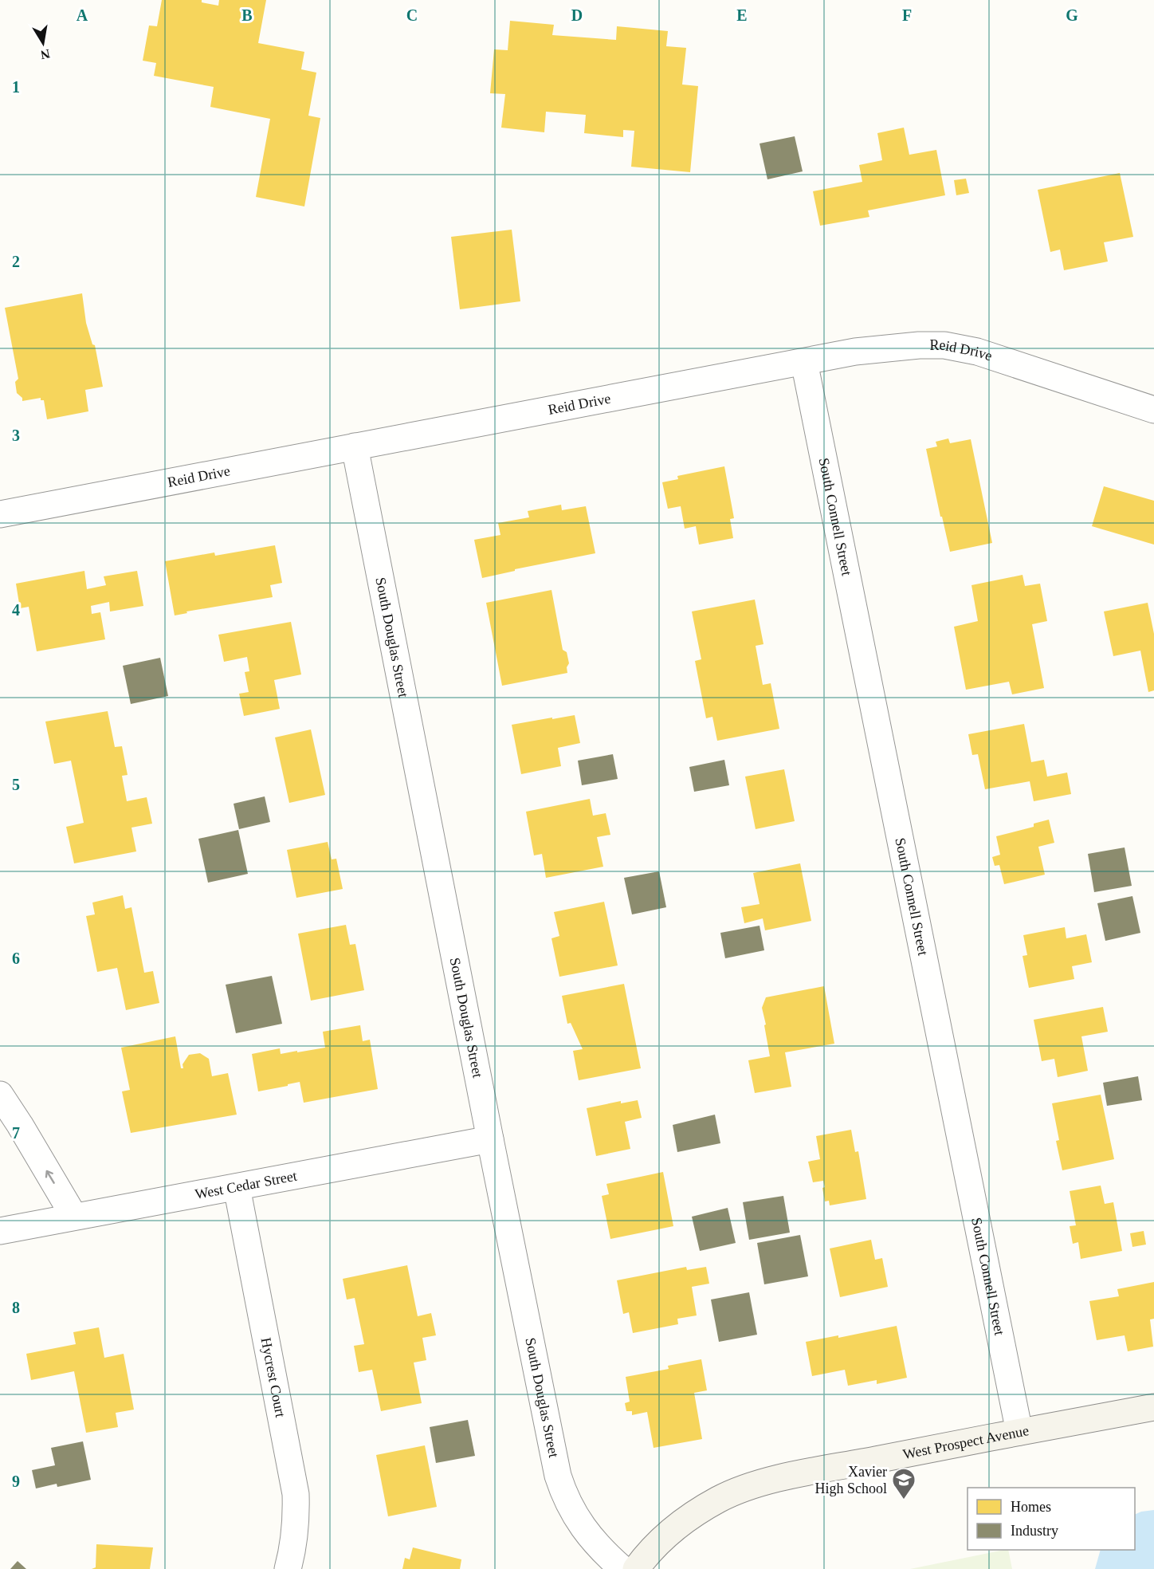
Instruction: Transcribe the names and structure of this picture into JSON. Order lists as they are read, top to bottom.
{
  "streets": {
    "main road": ["West Prospect Avenue"],
    "street": [
      "Reid Drive",
      "South Connell Street",
      "South Douglas Street",
      "West Cedar Street",
      "Hycrest Court"
    ]
  },
  "crossings": [
    ["Reid Drive", "South Connell Street"],
    ["Reid Drive", "South Douglas Street"],
    ["South Connell Street", "West Prospect Avenue"],
    ["South Douglas Street", "West Cedar Street"],
    ["West Cedar Street", "Hycrest Court"]
  ],
  "places": {
    "school or university": ["Xavier High School"]
  },
  "legend": ["Homes", "Industry"],
  "north": "bottom",
  "grid": {
    "columns": [
      "A",
      "B",
      "C",
      "D",
      "E",
      "F",
      "G"
    ],
    "rows": [
      "1",
      "2",
      "3",
      "4",
      "5",
      "6",
      "7",
      "8",
      "9"
    ]
  }
}
